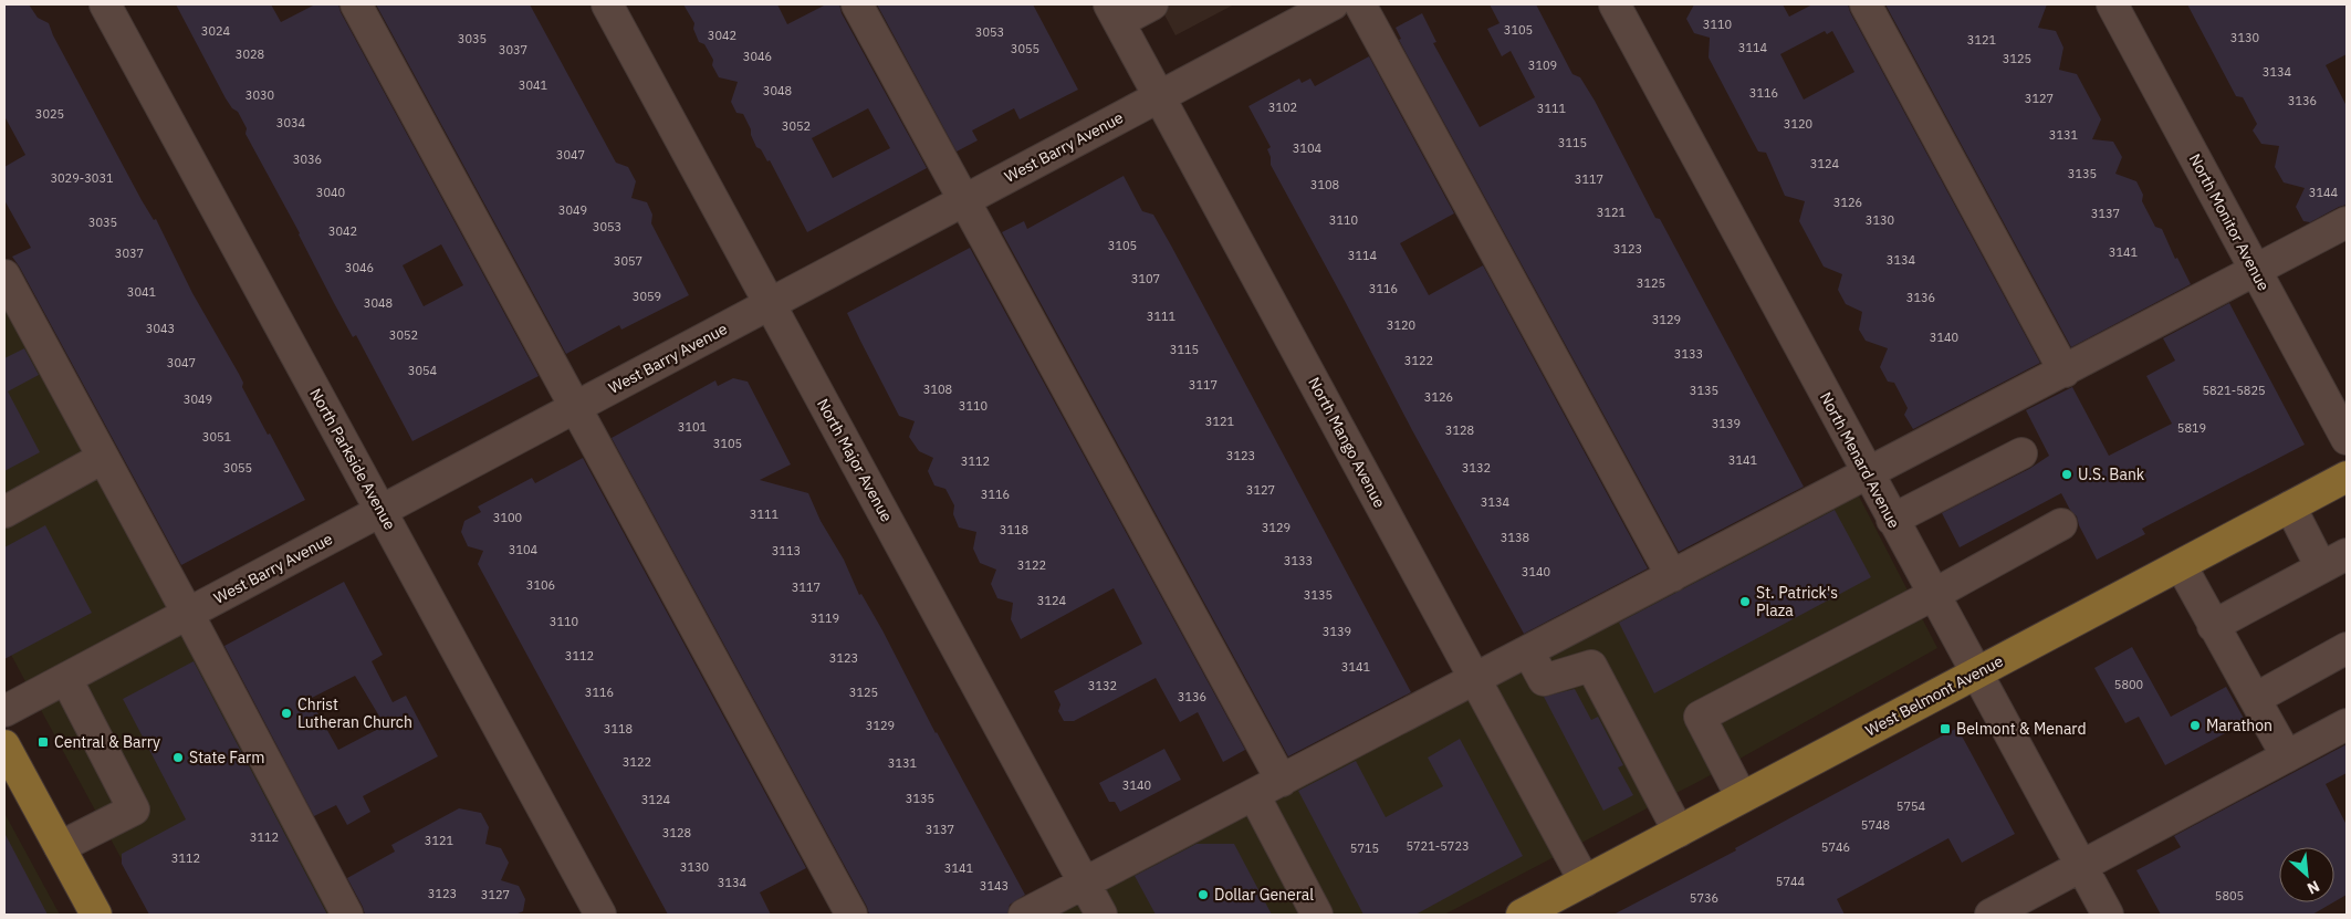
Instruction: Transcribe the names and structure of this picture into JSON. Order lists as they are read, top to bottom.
{
  "streets": {
    "main road": ["West Belmont Avenue"],
    "street": [
      "West Barry Avenue",
      "North Monitor Avenue",
      "North Mango Avenue",
      "North Parkside Avenue",
      "North Major Avenue",
      "North Menard Avenue"
    ]
  },
  "crossings": [
    ["West Barry Avenue", "North Mango Avenue"],
    ["West Barry Avenue", "North Parkside Avenue"],
    ["West Barry Avenue", "North Major Avenue"],
    ["North Mango Avenue", "West Belmont Avenue"],
    ["North Menard Avenue", "West Belmont Avenue"]
  ],
  "places": {
    "other": [
      "U.S. Bank",
      "St. Patrick's Plaza",
      "Christ Lutheran Church",
      "Marathon",
      "State Farm",
      "Dollar General"
    ],
    "transit": ["Belmont & Menard", "Central & Barry"]
  },
  "house_numbers": [
    "3110",
    "3105",
    "3024",
    "3053",
    "3042",
    "3130",
    "3035",
    "3121",
    "3114",
    "3055",
    "3037",
    "3028",
    "3046",
    "3125",
    "3109",
    "3134",
    "3041",
    "3048",
    "3116",
    "3030",
    "3127",
    "3136",
    "3102",
    "3111",
    "3025",
    "3034",
    "3120",
    "3052",
    "3131",
    "3115",
    "3104",
    "3047",
    "3036",
    "3124",
    "3135",
    "3029-3031",
    "3117",
    "3108",
    "3040",
    "3144",
    "3126",
    "3049",
    "3121",
    "3137",
    "3110",
    "3130",
    "3035",
    "3053",
    "3042",
    "3105",
    "3123",
    "3141",
    "3037",
    "3114",
    "3134",
    "3057",
    "3046",
    "3107",
    "3125",
    "3116",
    "3041",
    "3059",
    "3136",
    "3048",
    "3111",
    "3129",
    "3120",
    "3043",
    "3052",
    "3140",
    "3115",
    "3133",
    "3122",
    "3047",
    "3054",
    "3117",
    "3108",
    "3135",
    "5821-5825",
    "3126",
    "3049",
    "3110",
    "3121",
    "3139",
    "3101",
    "5819",
    "3128",
    "3051",
    "3105",
    "3123",
    "3141",
    "3112",
    "3055",
    "3132",
    "3127",
    "3116",
    "3134",
    "3111",
    "3100",
    "3129",
    "3118",
    "3138",
    "3104",
    "3113",
    "3133",
    "3122",
    "3140",
    "3106",
    "3117",
    "3135",
    "3124",
    "3119",
    "3110",
    "3139",
    "3112",
    "3123",
    "3141",
    "5800",
    "3132",
    "3116",
    "3125",
    "3136",
    "3129",
    "3118",
    "3122",
    "3131",
    "3140",
    "3135",
    "3124",
    "5754",
    "5748",
    "3137",
    "3128",
    "3112",
    "3121",
    "5721-5723",
    "5746",
    "5715",
    "3112",
    "3130",
    "3141",
    "5744",
    "3134",
    "3143",
    "3123",
    "3127",
    "5805",
    "5736"
  ],
  "north": "bottom right"
}
